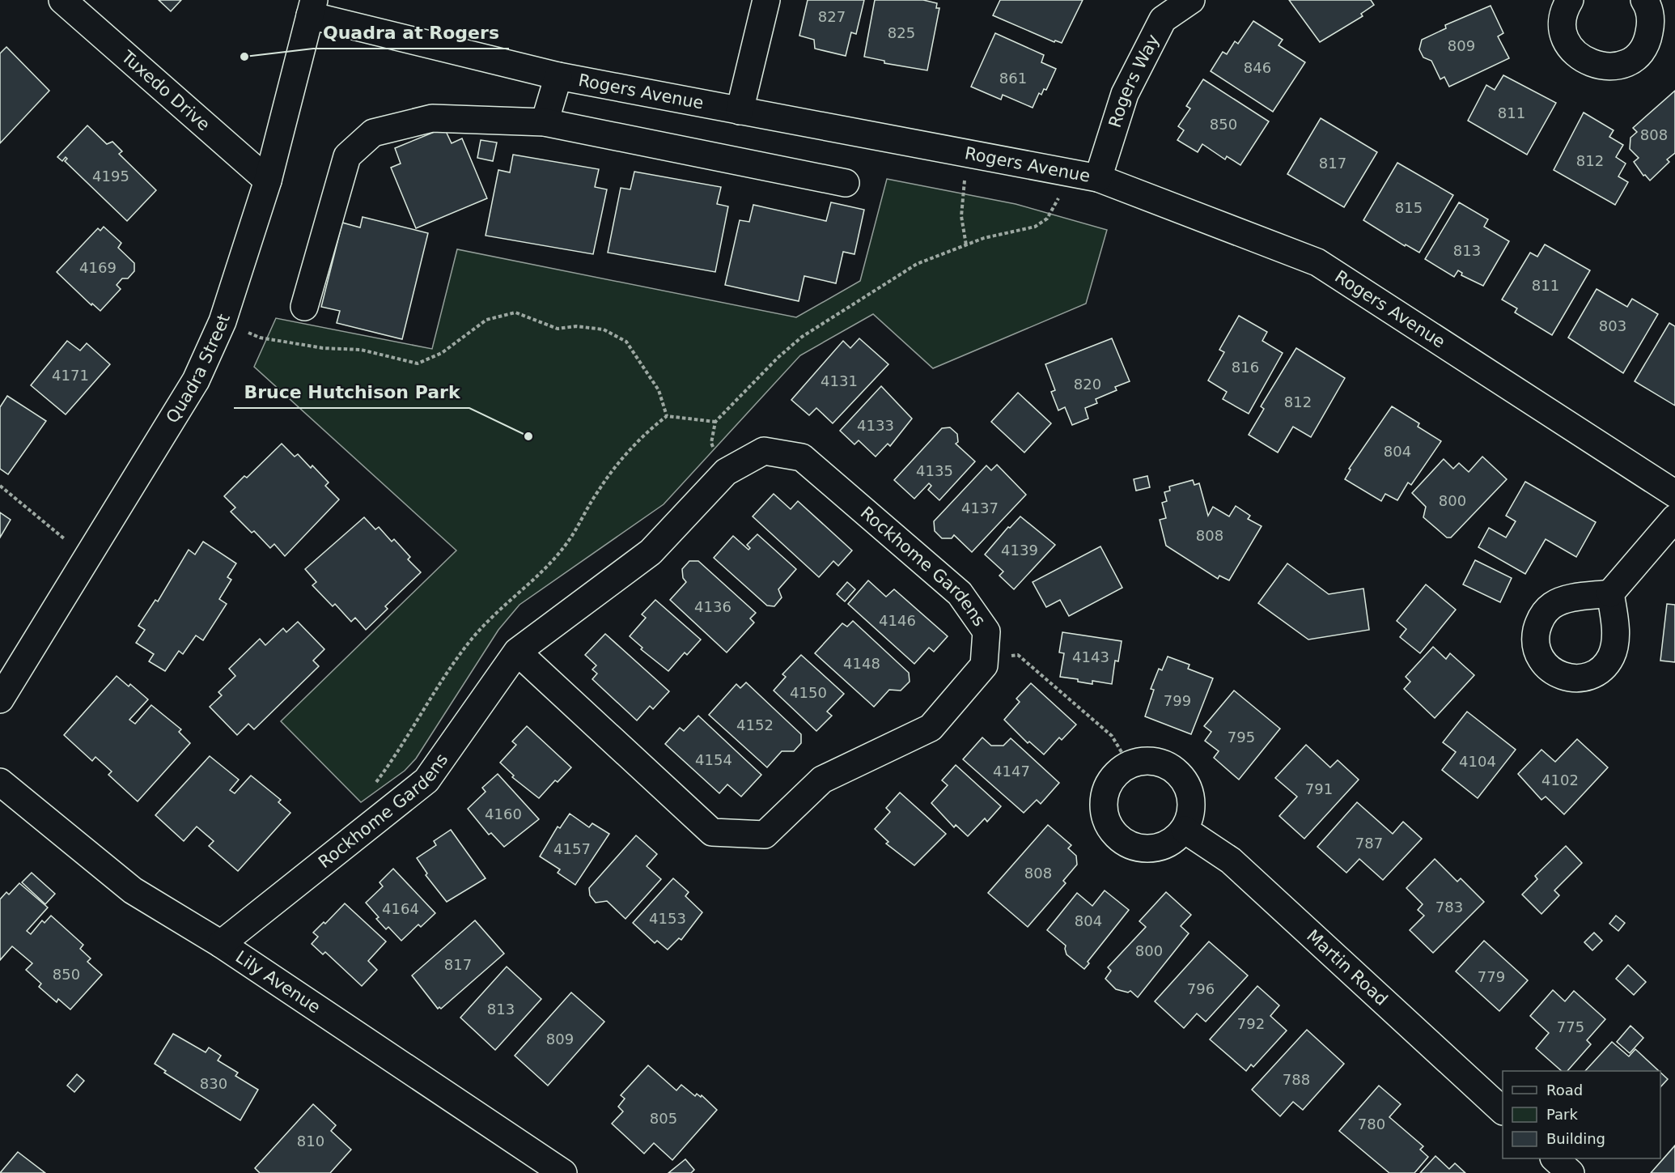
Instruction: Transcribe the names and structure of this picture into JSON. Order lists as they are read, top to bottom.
{
  "streets": {
    "street": [
      "Rogers Way",
      "Tuxedo Drive",
      "Rogers Avenue",
      "Quadra Street",
      "Rockhome Gardens",
      "Martin Road",
      "Lily Avenue"
    ]
  },
  "crossings": [
    ["Rogers Way", "Rogers Avenue"],
    ["Tuxedo Drive", "Quadra Street"],
    ["Rogers Avenue", "Quadra Street"],
    ["Rockhome Gardens", "Lily Avenue"]
  ],
  "places": ["Quadra at Rogers", "Bruce Hutchison Park"],
  "house_numbers": [
    "827",
    "825",
    "809",
    "846",
    "861",
    "811",
    "850",
    "808",
    "812",
    "817",
    "4195",
    "815",
    "813",
    "4169",
    "811",
    "803",
    "816",
    "4171",
    "4131",
    "820",
    "812",
    "4133",
    "804",
    "4135",
    "800",
    "4137",
    "808",
    "4139",
    "4136",
    "4146",
    "4143",
    "4148",
    "4150",
    "799",
    "4152",
    "795",
    "4154",
    "4104",
    "4147",
    "4102",
    "791",
    "4160",
    "787",
    "4157",
    "808",
    "783",
    "4164",
    "4153",
    "804",
    "800",
    "817",
    "850",
    "779",
    "796",
    "813",
    "792",
    "775",
    "809",
    "788",
    "830",
    "805",
    "780",
    "810"
  ],
  "legend": ["Road", "Park", "Building"]
}
